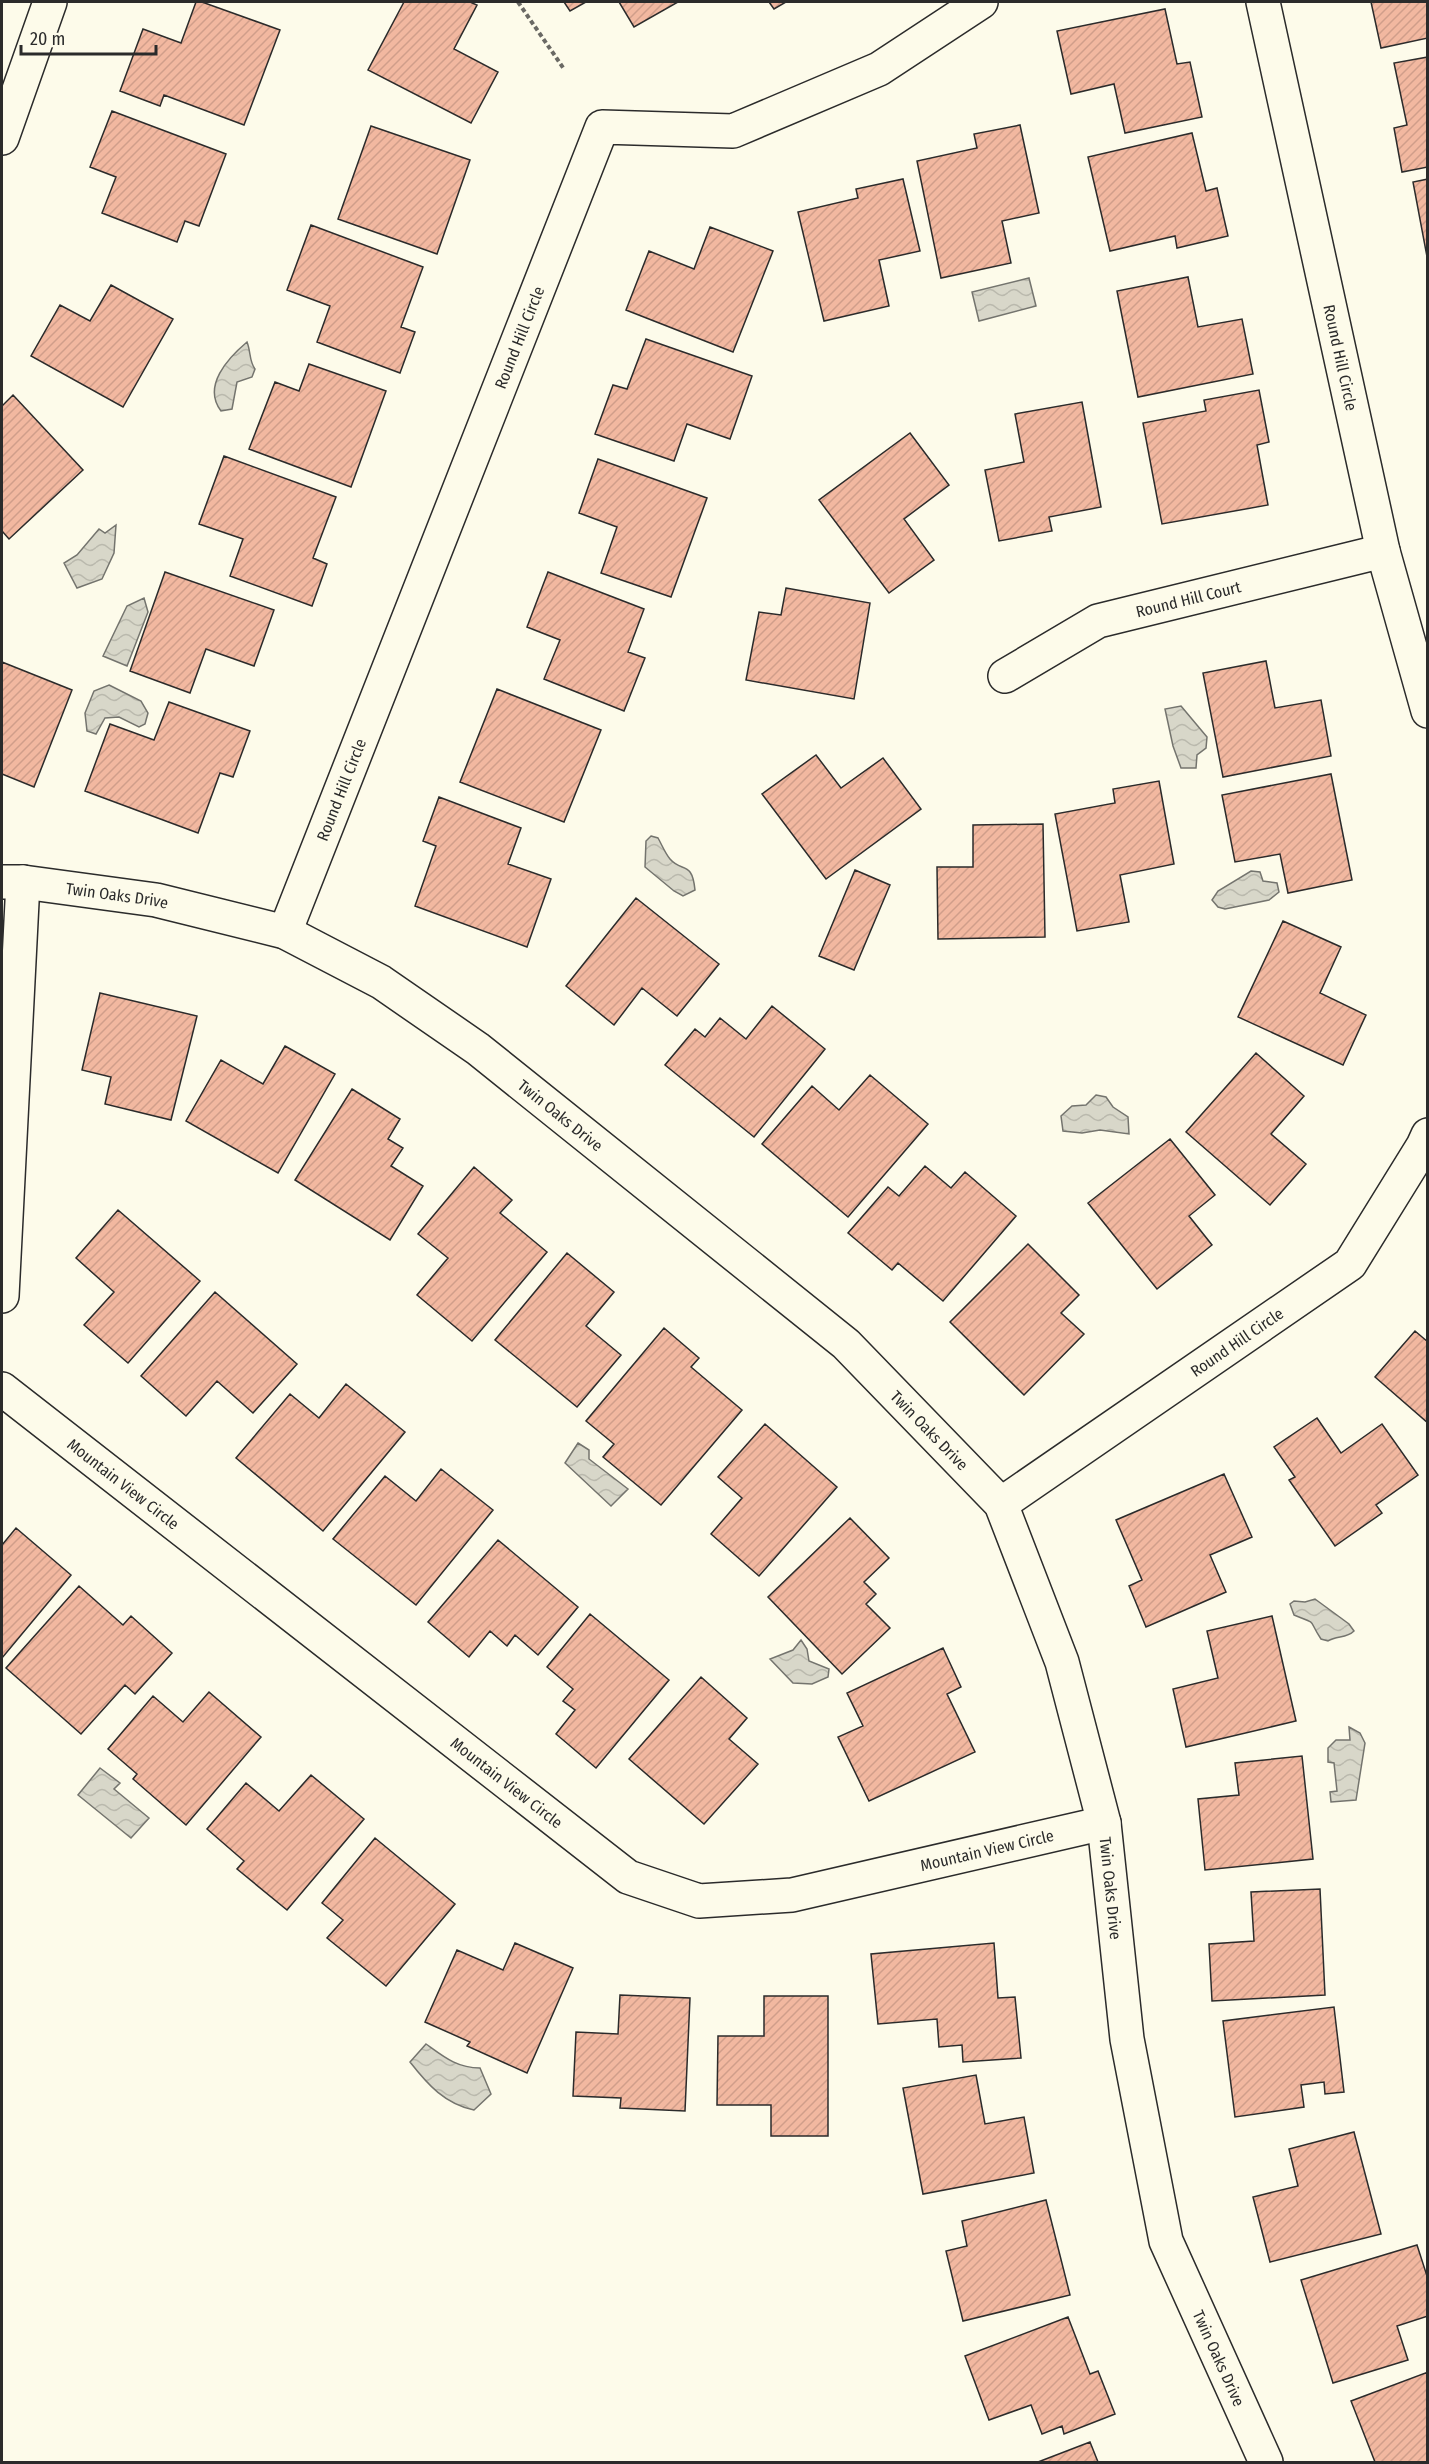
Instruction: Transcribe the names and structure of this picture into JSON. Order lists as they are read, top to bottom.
{
  "streets": {
    "street": [
      "Round Hill Circle",
      "Round Hill Court",
      "Twin Oaks Drive",
      "Mountain View Circle"
    ]
  },
  "crossings": [
    ["Round Hill Circle", "Round Hill Court"],
    ["Round Hill Circle", "Twin Oaks Drive"],
    ["Twin Oaks Drive", "Mountain View Circle"]
  ],
  "scale_bar": "20 m"
}
